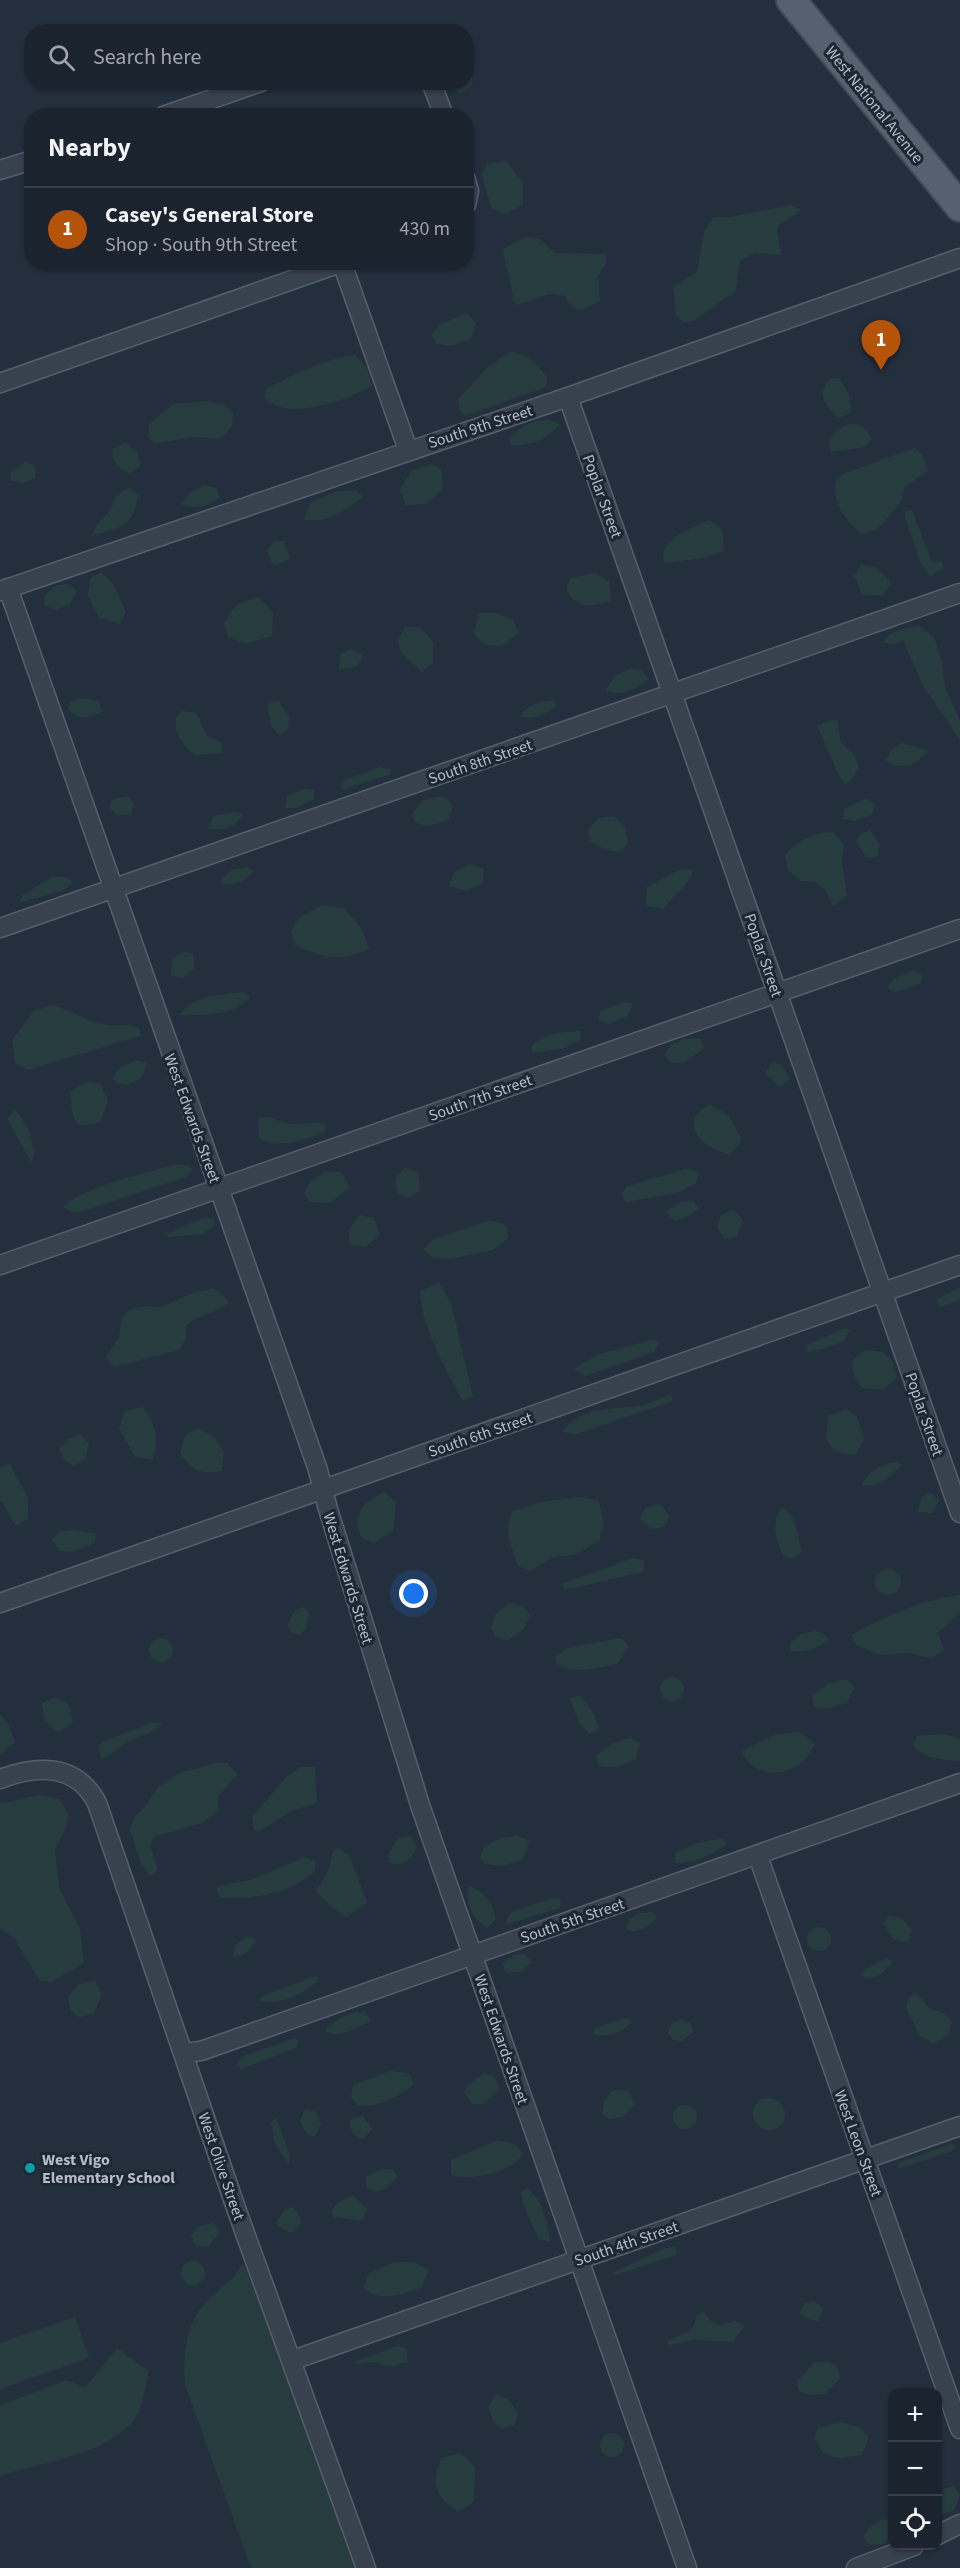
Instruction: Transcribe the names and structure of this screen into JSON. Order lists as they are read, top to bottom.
{
  "streets": {
    "main road": ["West National Avenue"],
    "street": [
      "South 9th Street",
      "Poplar Street",
      "South 8th Street",
      "South 7th Street",
      "West Edwards Street",
      "South 6th Street",
      "South 5th Street",
      "West Leon Street",
      "West Olive Street",
      "South 4th Street"
    ]
  },
  "crossings": [
    ["South 9th Street", "Poplar Street"],
    ["South 9th Street", "West Edwards Street"],
    ["Poplar Street", "South 8th Street"],
    ["Poplar Street", "South 7th Street"],
    ["Poplar Street", "South 6th Street"],
    ["South 8th Street", "West Edwards Street"],
    ["South 7th Street", "West Edwards Street"],
    ["West Edwards Street", "South 6th Street"],
    ["West Edwards Street", "South 5th Street"],
    ["West Edwards Street", "South 4th Street"],
    ["South 5th Street", "West Leon Street"],
    ["South 5th Street", "West Olive Street"],
    ["West Leon Street", "South 4th Street"],
    ["West Olive Street", "South 4th Street"]
  ],
  "places": ["West Vigo Elementary School"],
  "page": {
    "search": "Search here",
    "heading": "Nearby",
    "list": [
      {
        "mark": "1",
        "name": "Casey's General Store",
        "note": "Shop · South 9th Street",
        "value": "430 m"
      }
    ],
    "pins": "1",
    "map_buttons": ["+", "−"]
  }
}
